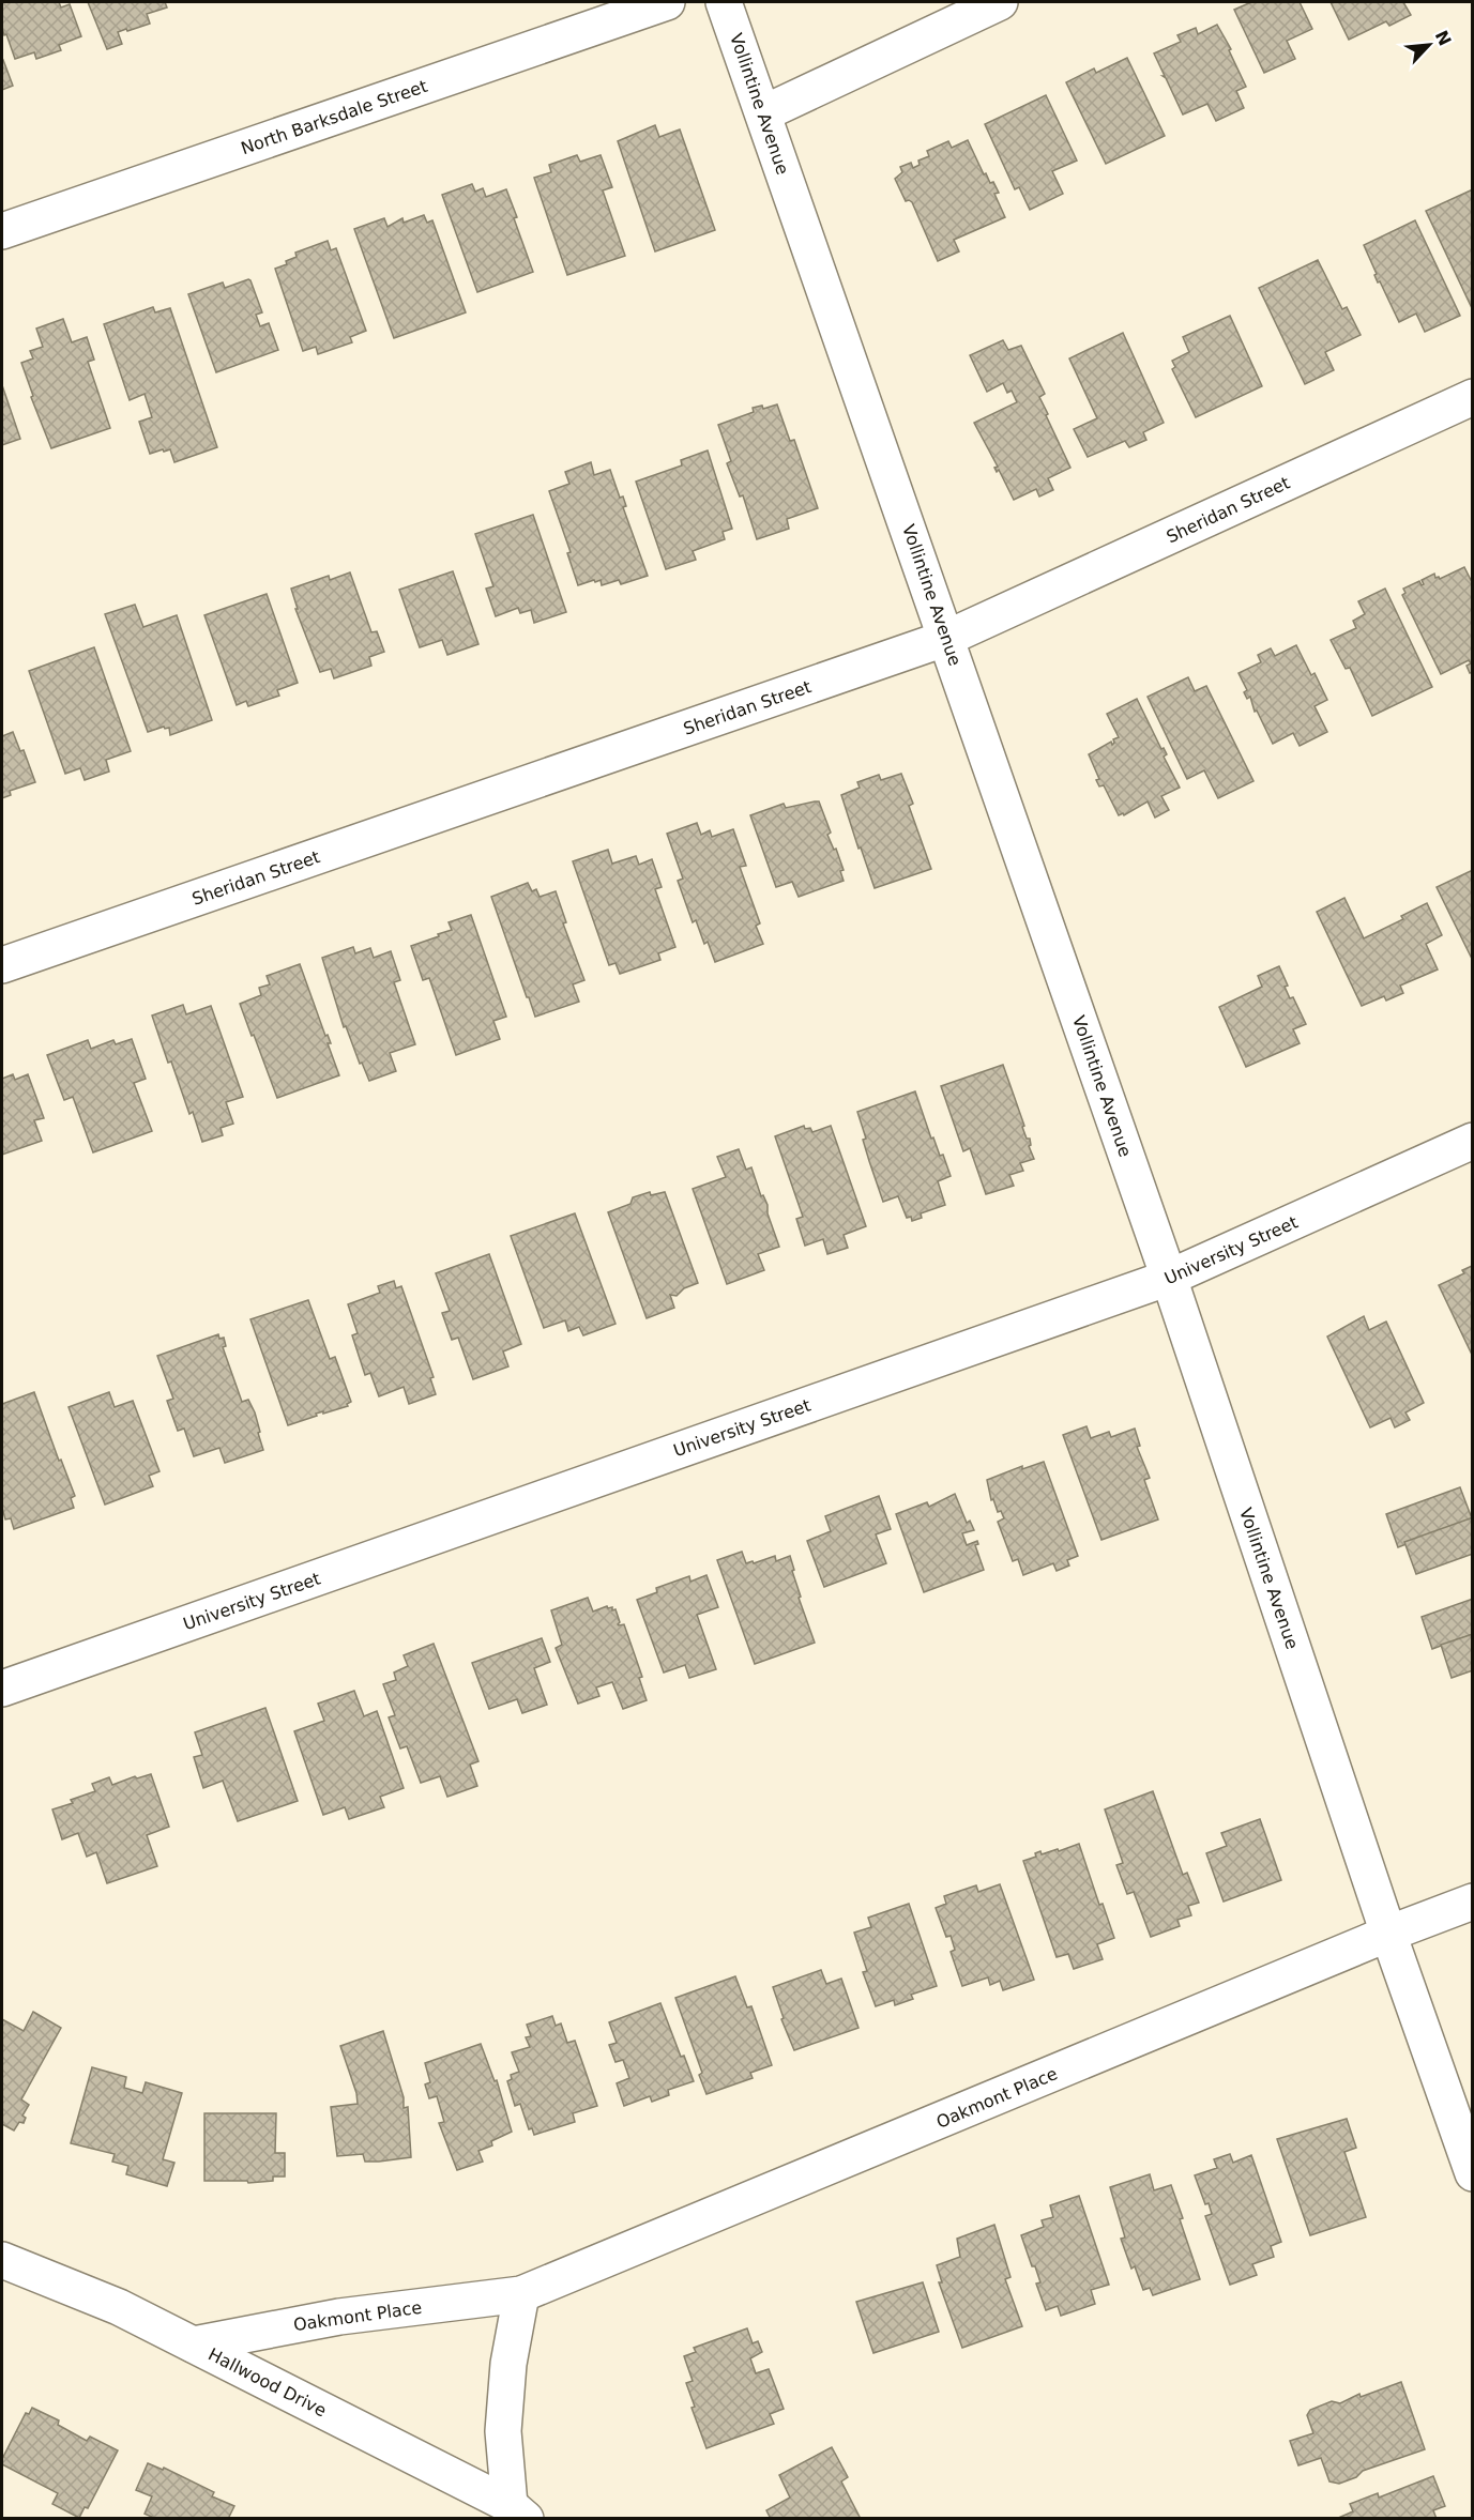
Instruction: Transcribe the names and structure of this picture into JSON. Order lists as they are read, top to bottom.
{
  "streets": {
    "street": [
      "Vollintine Avenue",
      "North Barksdale Street",
      "Sheridan Street",
      "University Street",
      "Oakmont Place",
      "Hallwood Drive"
    ]
  },
  "crossings": [
    ["Vollintine Avenue", "Sheridan Street"],
    ["Vollintine Avenue", "University Street"],
    ["Vollintine Avenue", "Oakmont Place"],
    ["Oakmont Place", "Hallwood Drive"]
  ],
  "north": "top right"
}
